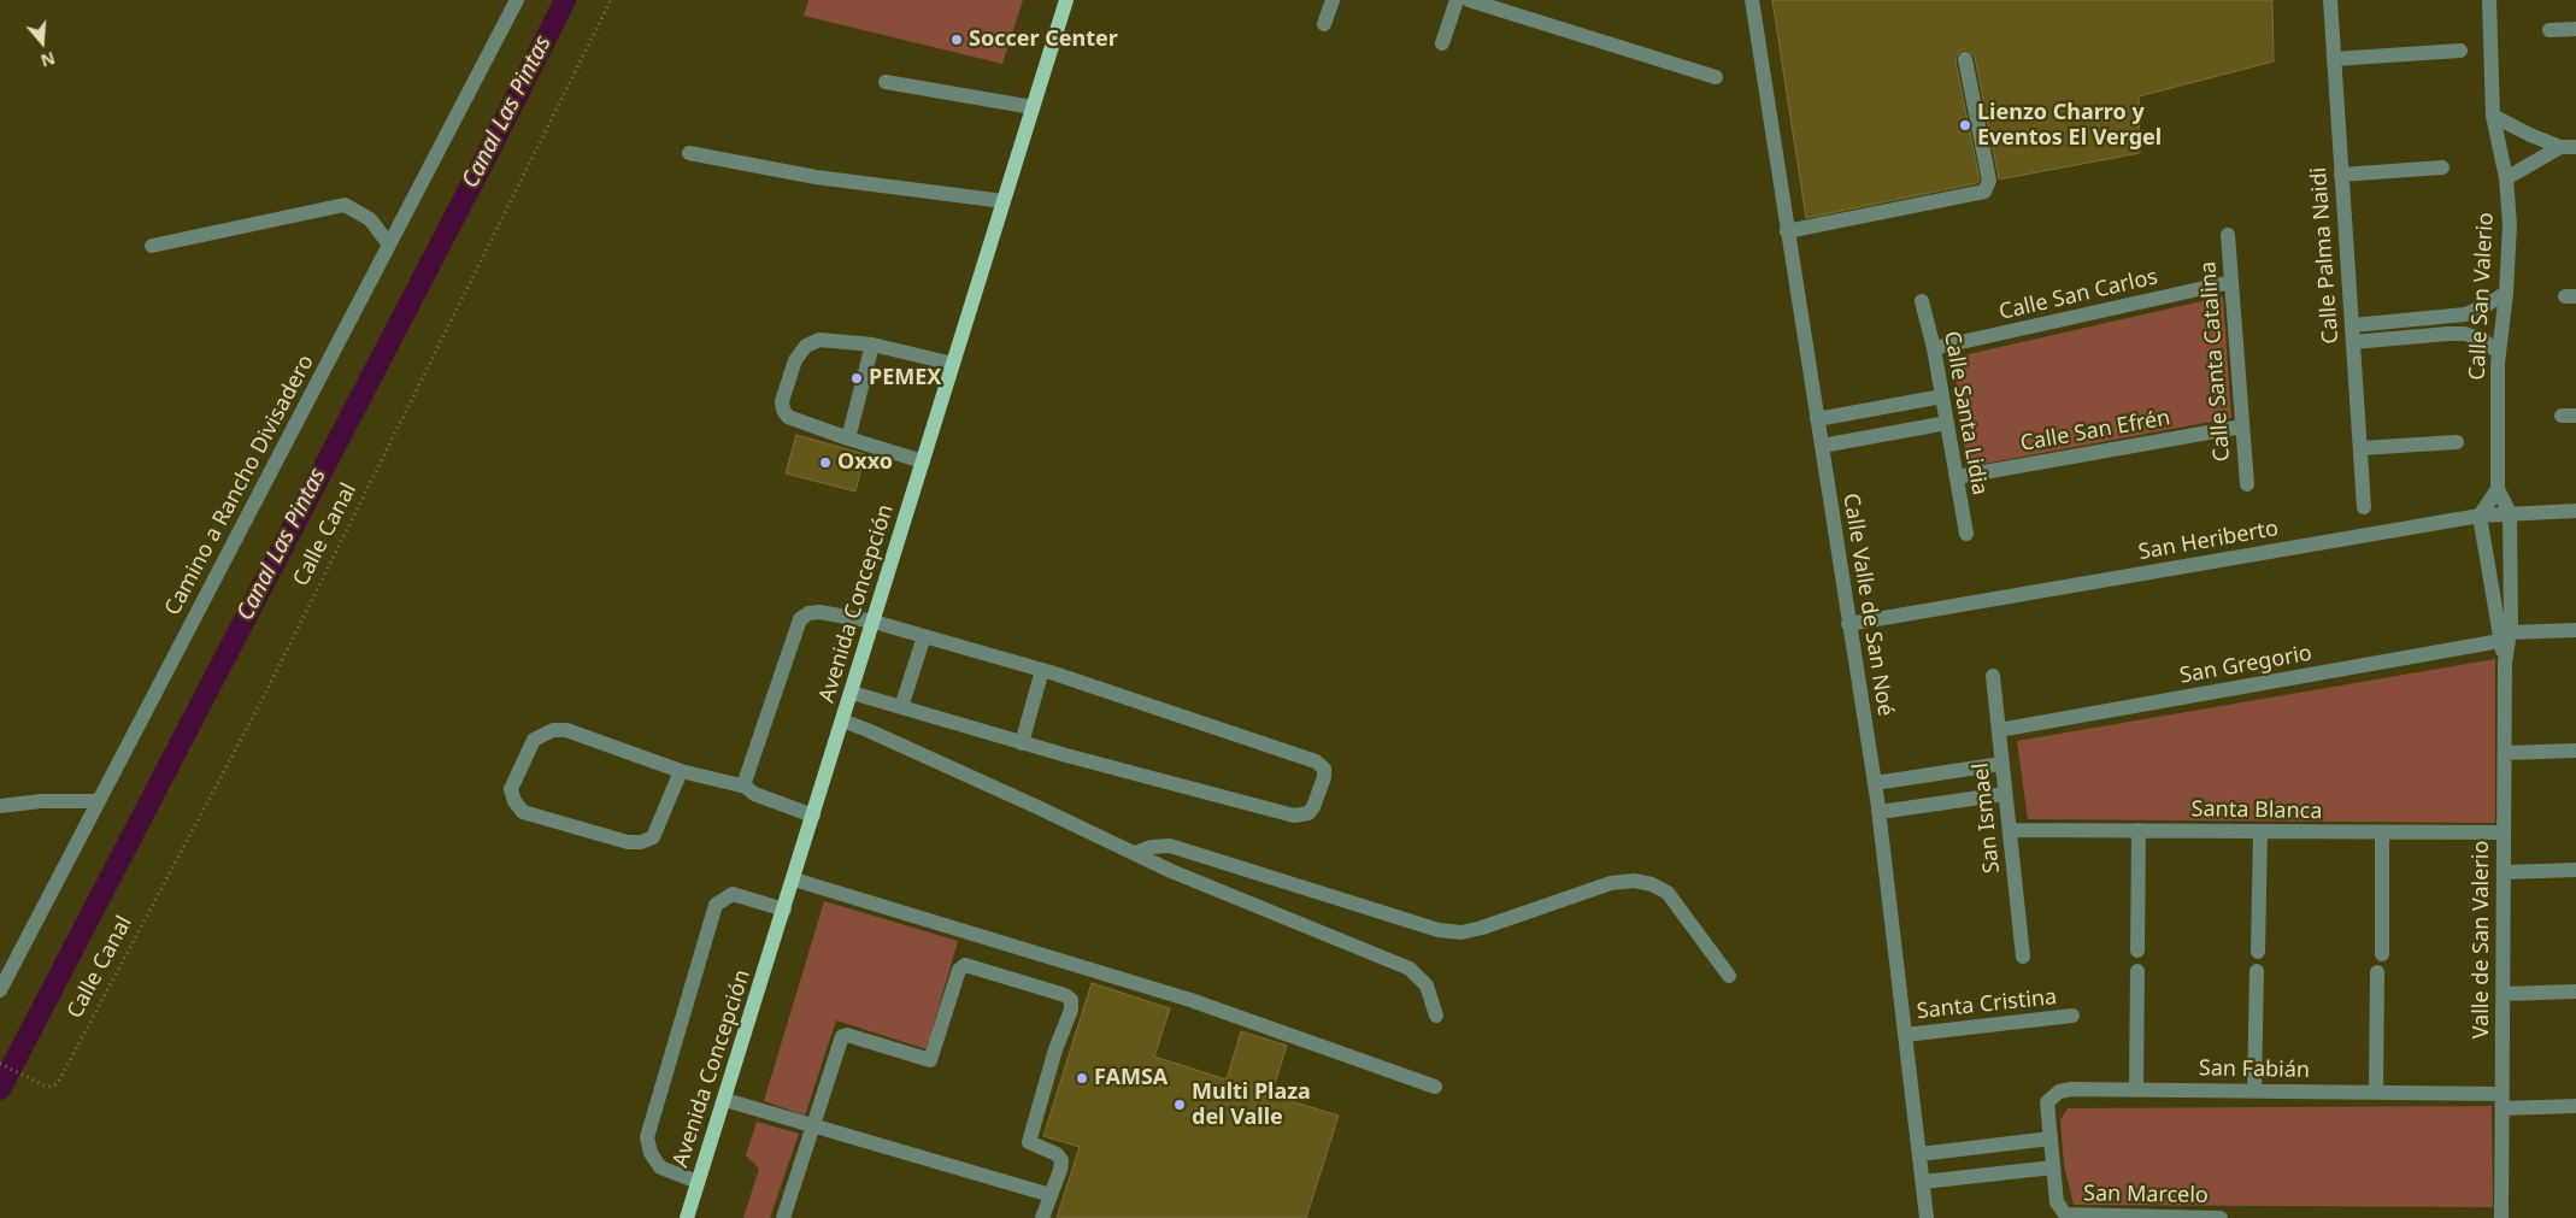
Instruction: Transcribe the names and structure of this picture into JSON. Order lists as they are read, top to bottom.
{
  "streets": {
    "main road": ["Avenida Concepción"],
    "street": [
      "Calle Palma Naidi",
      "Calle San Carlos",
      "Calle San Valerio",
      "Calle Santa Catalina",
      "Calle Santa Lidia",
      "Calle San Efrén",
      "Camino a Rancho Divisadero",
      "San Heriberto",
      "Calle Valle de San Noé",
      "San Gregorio",
      "Santa Blanca",
      "San Ismael",
      "Valle de San Valerio",
      "Santa Cristina",
      "San Fabián",
      "San Marcelo"
    ],
    "path": ["Calle Canal"]
  },
  "crossings": [
    ["Calle San Carlos", "Calle Santa Catalina"],
    ["Calle San Carlos", "Calle Santa Lidia"],
    ["Calle San Valerio", "San Heriberto"],
    ["Calle San Valerio", "Valle de San Valerio"],
    ["Calle Santa Catalina", "Calle San Efrén"],
    ["Calle Santa Lidia", "Calle San Efrén"],
    ["San Heriberto", "Calle Valle de San Noé"],
    ["San Heriberto", "Valle de San Valerio"],
    ["Calle Valle de San Noé", "Santa Cristina"],
    ["San Gregorio", "San Ismael"],
    ["San Gregorio", "Valle de San Valerio"],
    ["Santa Blanca", "San Ismael"],
    ["Santa Blanca", "Valle de San Valerio"],
    ["Valle de San Valerio", "San Fabián"],
    ["San Fabián", "San Marcelo"]
  ],
  "water": ["Canal Las Pintas"],
  "places": [
    "Soccer Center",
    "Lienzo Charro y Eventos El Vergel",
    "PEMEX",
    "Oxxo",
    "FAMSA",
    "Multi Plaza del Valle"
  ],
  "north": "bottom"
}
